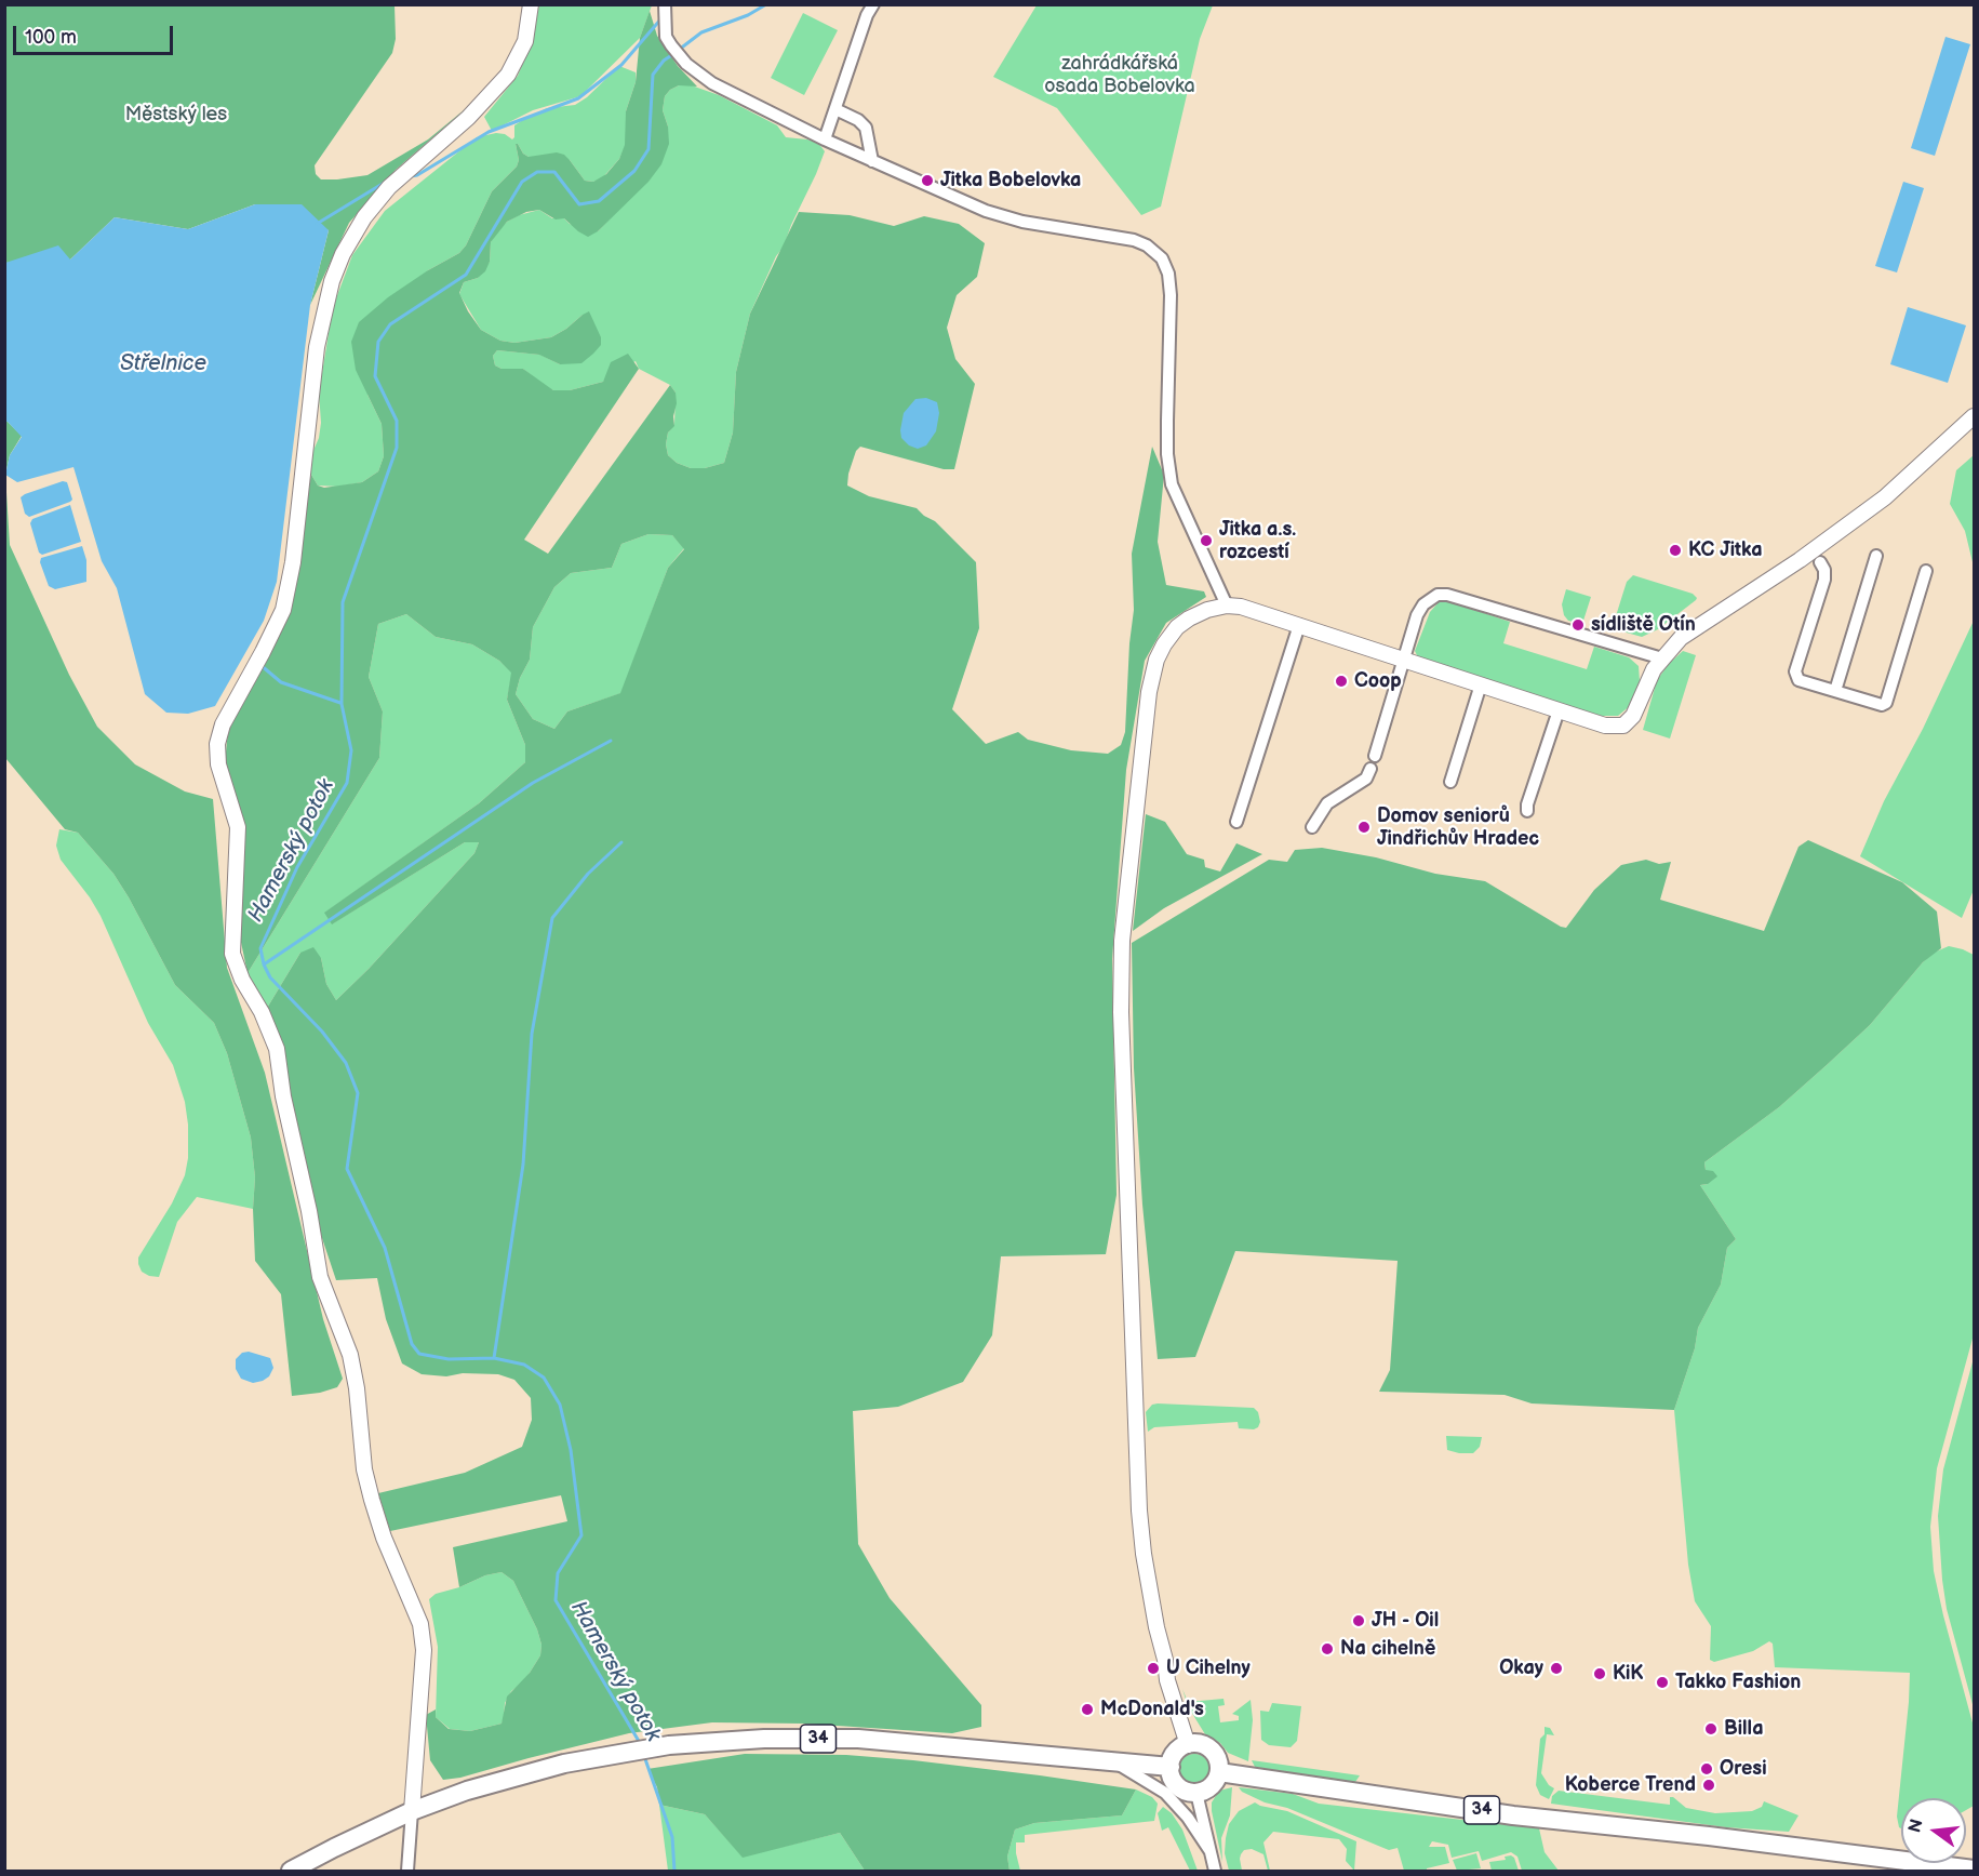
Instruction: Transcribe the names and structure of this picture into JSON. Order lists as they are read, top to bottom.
{
  "streets": {
    "main road": ["34"]
  },
  "water": ["Střelnice", "Hamerský potok"],
  "parks": ["zahrádkářská osada Bobelovka", "Městský les"],
  "places": [
    "Jitka Bobelovka",
    "Jitka a.s. rozcestí",
    "KC Jitka",
    "sídliště Otín",
    "Coop",
    "Domov seniorů Jindřichův Hradec",
    "JH - Oil",
    "Na cihelně",
    "U Cihelny",
    "Okay",
    "KiK",
    "Takko Fashion",
    "McDonald's",
    "Billa",
    "Oresi",
    "Koberce Trend"
  ],
  "scale_bar": "100 m",
  "north": "left"
}
